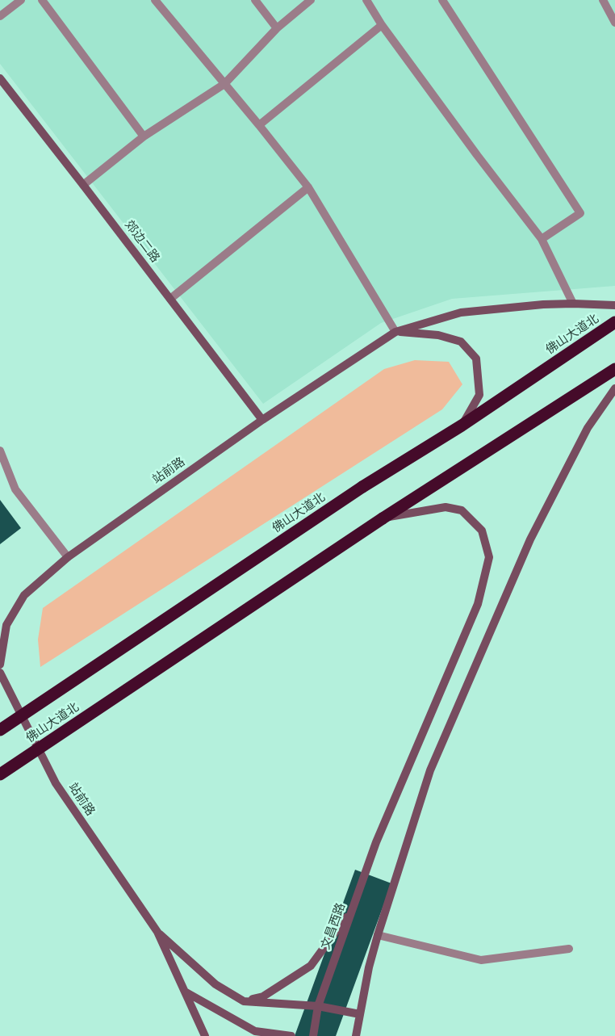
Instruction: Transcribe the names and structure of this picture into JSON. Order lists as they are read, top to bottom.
{
  "streets": {
    "highway": ["佛山大道北"],
    "main road": ["郊边二路", "站前路", "文昌西路"]
  },
  "crossings": [
    ["郊边二路", "站前路"],
    ["佛山大道北", "文昌西路"]
  ]
}
